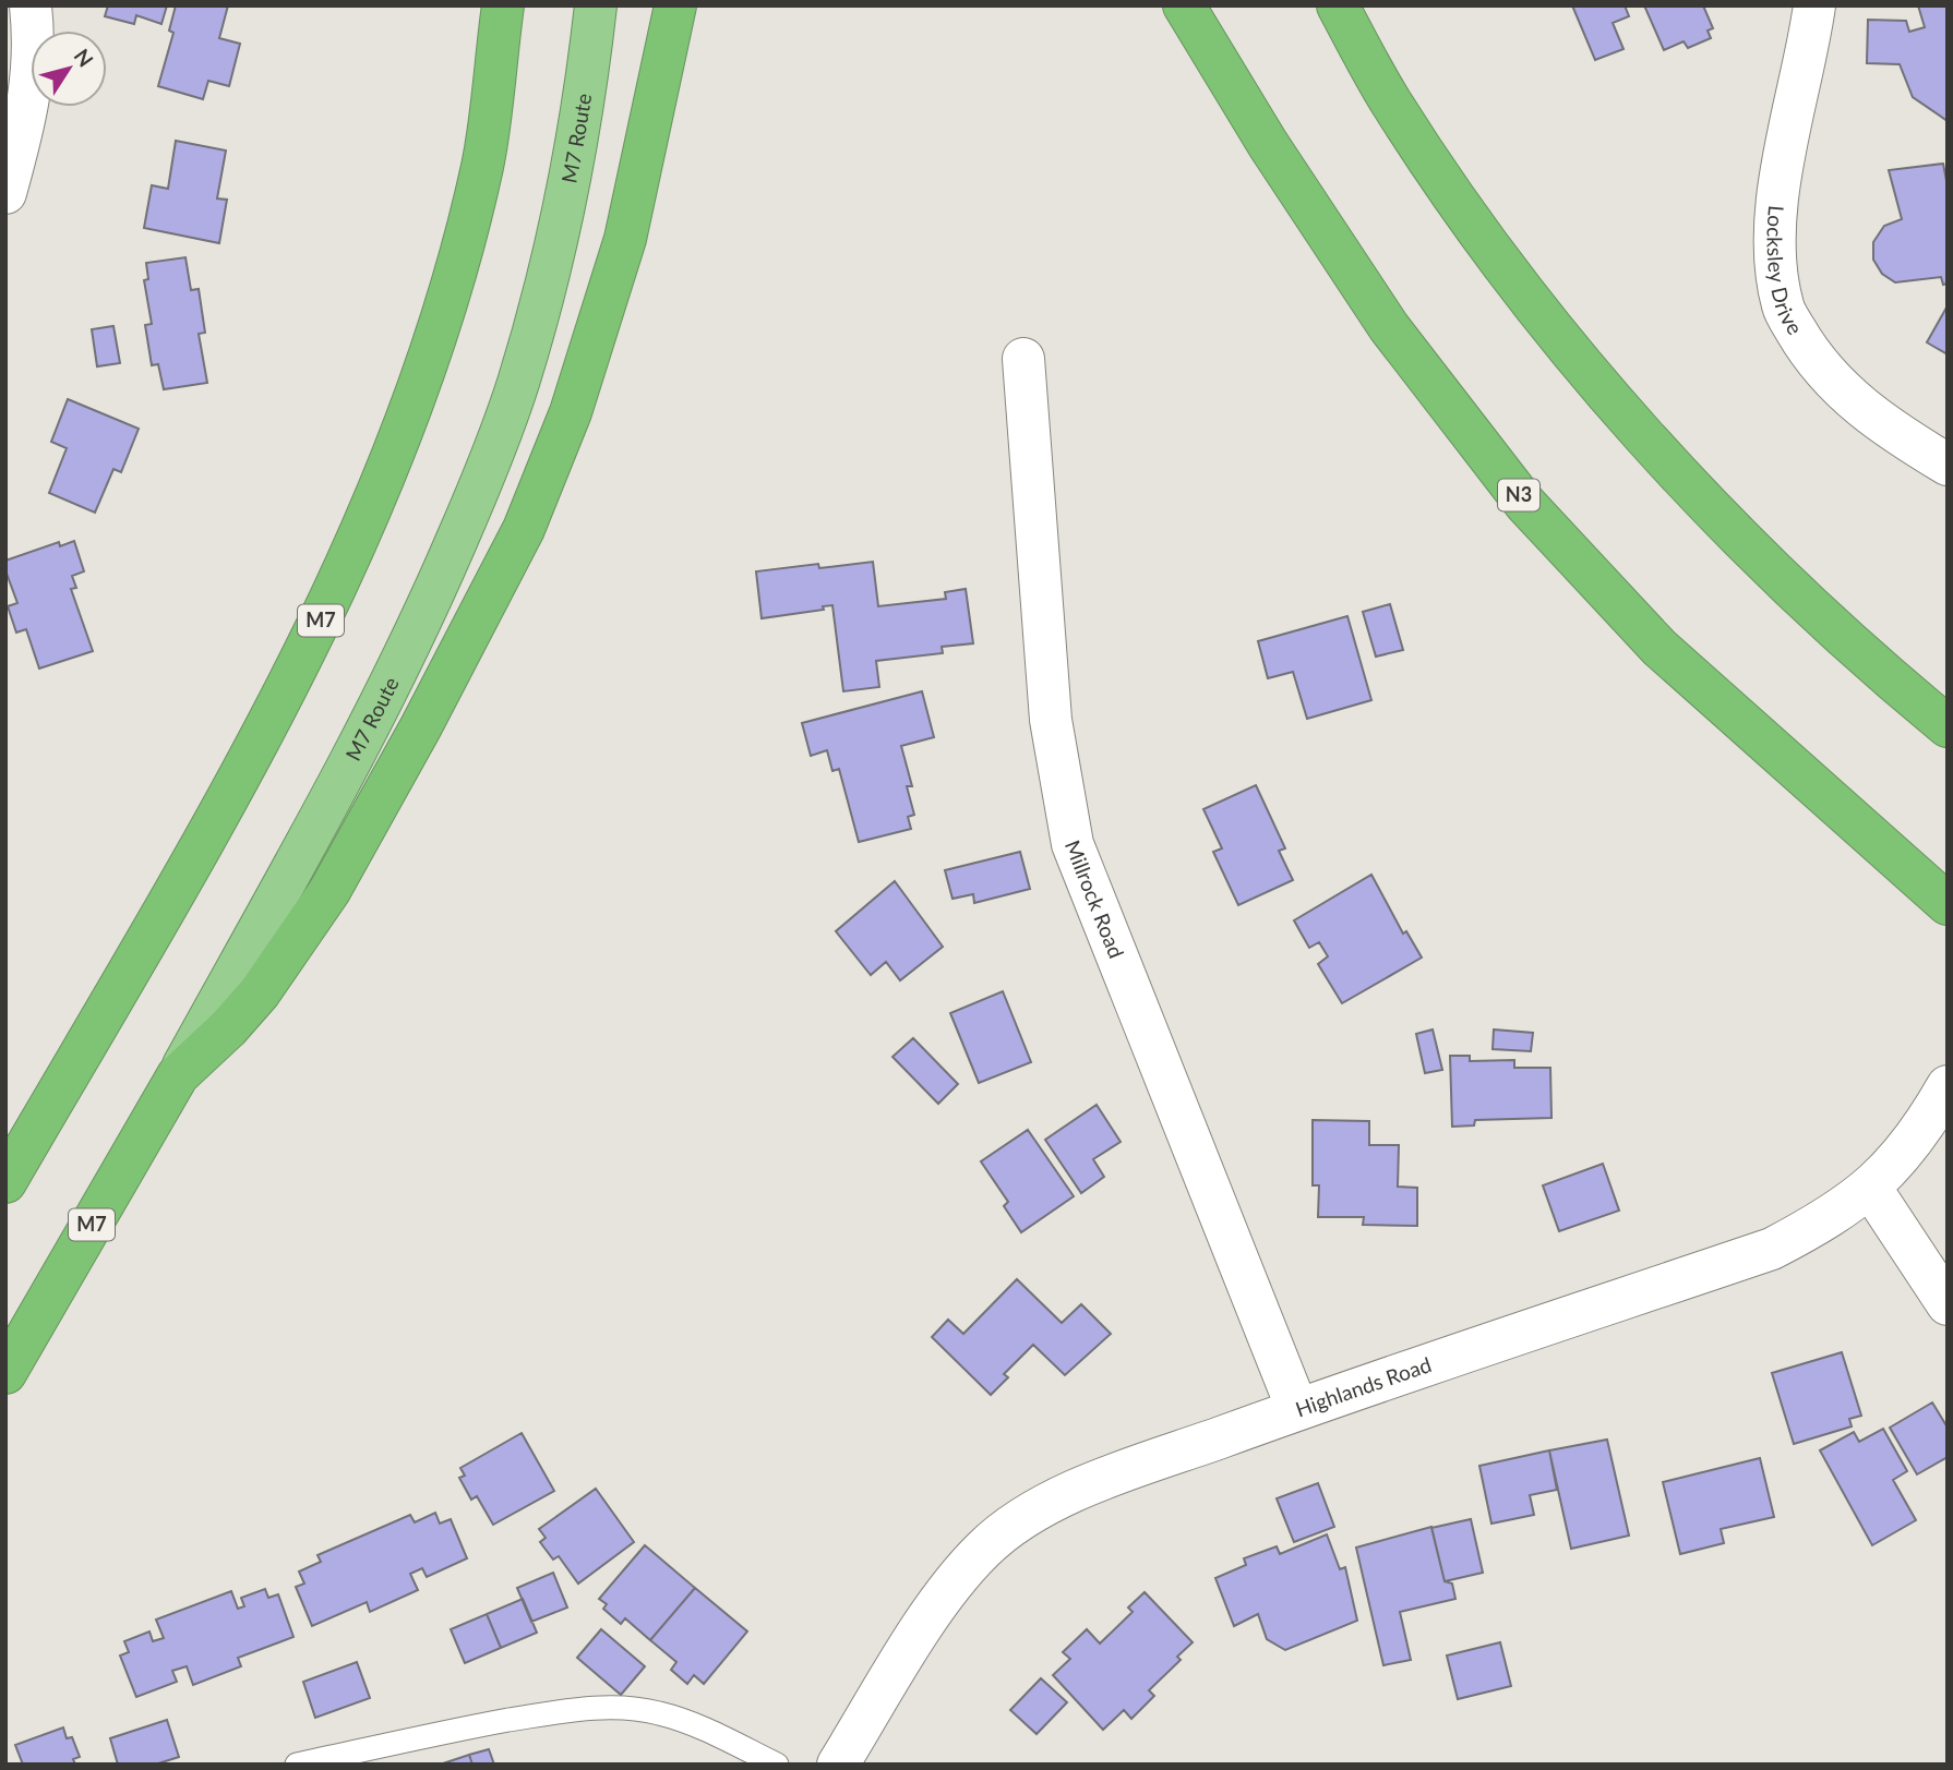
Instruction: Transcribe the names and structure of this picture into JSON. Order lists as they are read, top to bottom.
{
  "streets": {
    "highway": ["M7 Route", "N3", "M7"],
    "street": ["Locksley Drive", "Millrock Road", "Highlands Road"]
  },
  "crossings": [
    ["Millrock Road", "Highlands Road"]
  ],
  "north": "top right"
}
